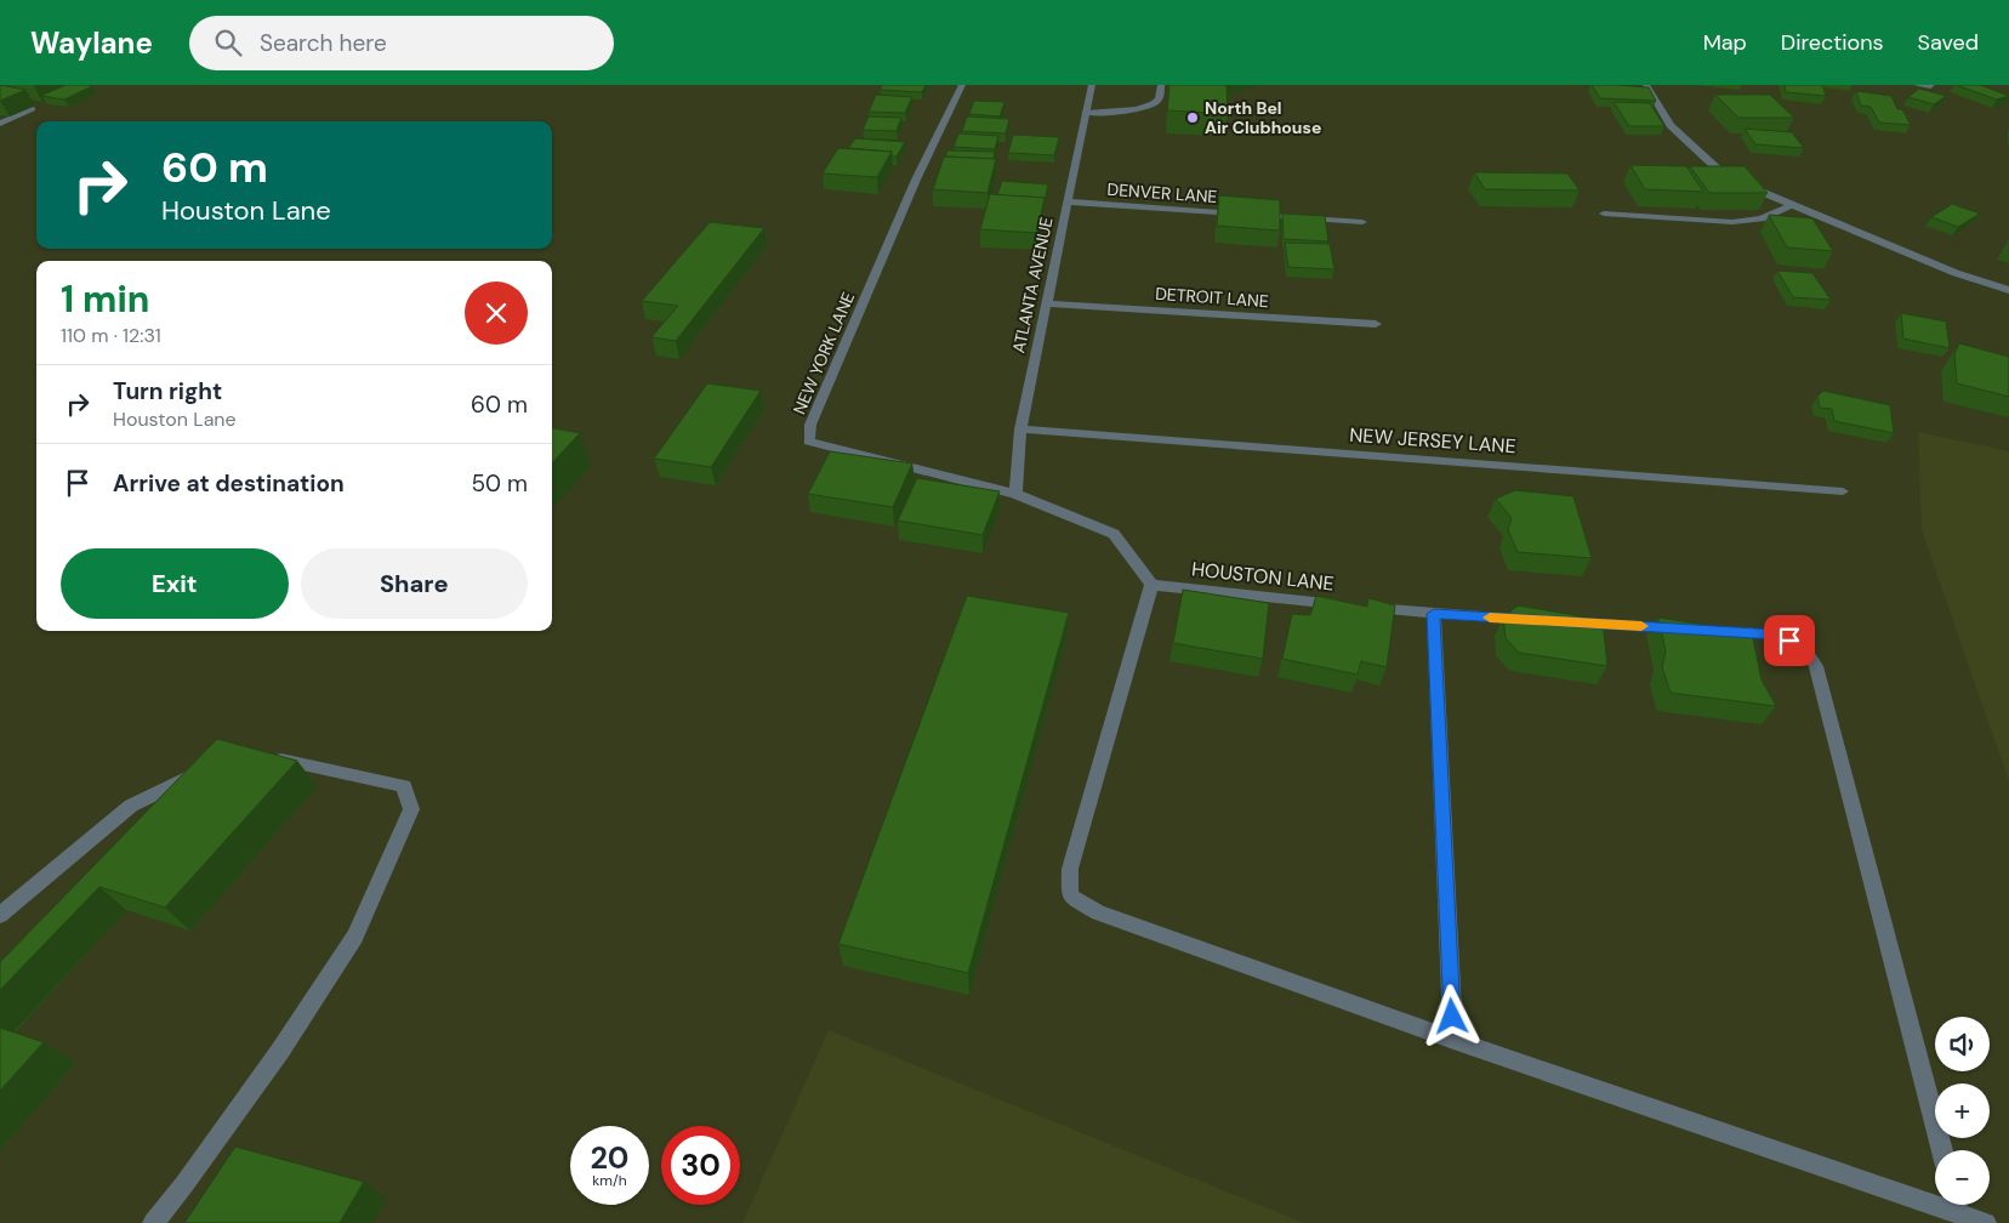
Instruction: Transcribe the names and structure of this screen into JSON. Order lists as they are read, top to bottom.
{
  "streets": {
    "street": [
      "DENVER LANE",
      "ATLANTA AVENUE",
      "DETROIT LANE",
      "NEW YORK LANE",
      "NEW JERSEY LANE",
      "HOUSTON LANE"
    ]
  },
  "crossings": [
    ["DENVER LANE", "ATLANTA AVENUE"],
    ["ATLANTA AVENUE", "DETROIT LANE"],
    ["ATLANTA AVENUE", "NEW YORK LANE"],
    ["ATLANTA AVENUE", "NEW JERSEY LANE"]
  ],
  "places": ["North Bel Air Clubhouse"],
  "page": {
    "header": "Waylane",
    "search": "Search here",
    "nav": ["Map", "Directions", "Saved"],
    "turn": ["60 m", "Houston Lane"],
    "heading": ["1 min", "110 m · 12:31"],
    "list": [
      {
        "name": "Turn right",
        "note": "Houston Lane",
        "value": "60 m"
      },
      {
        "name": "Arrive at destination",
        "value": "50 m"
      }
    ],
    "buttons": ["Exit", "Share"],
    "map_buttons": ["+", "−"],
    "speed": "20 km/h",
    "limit": "30"
  }
}
